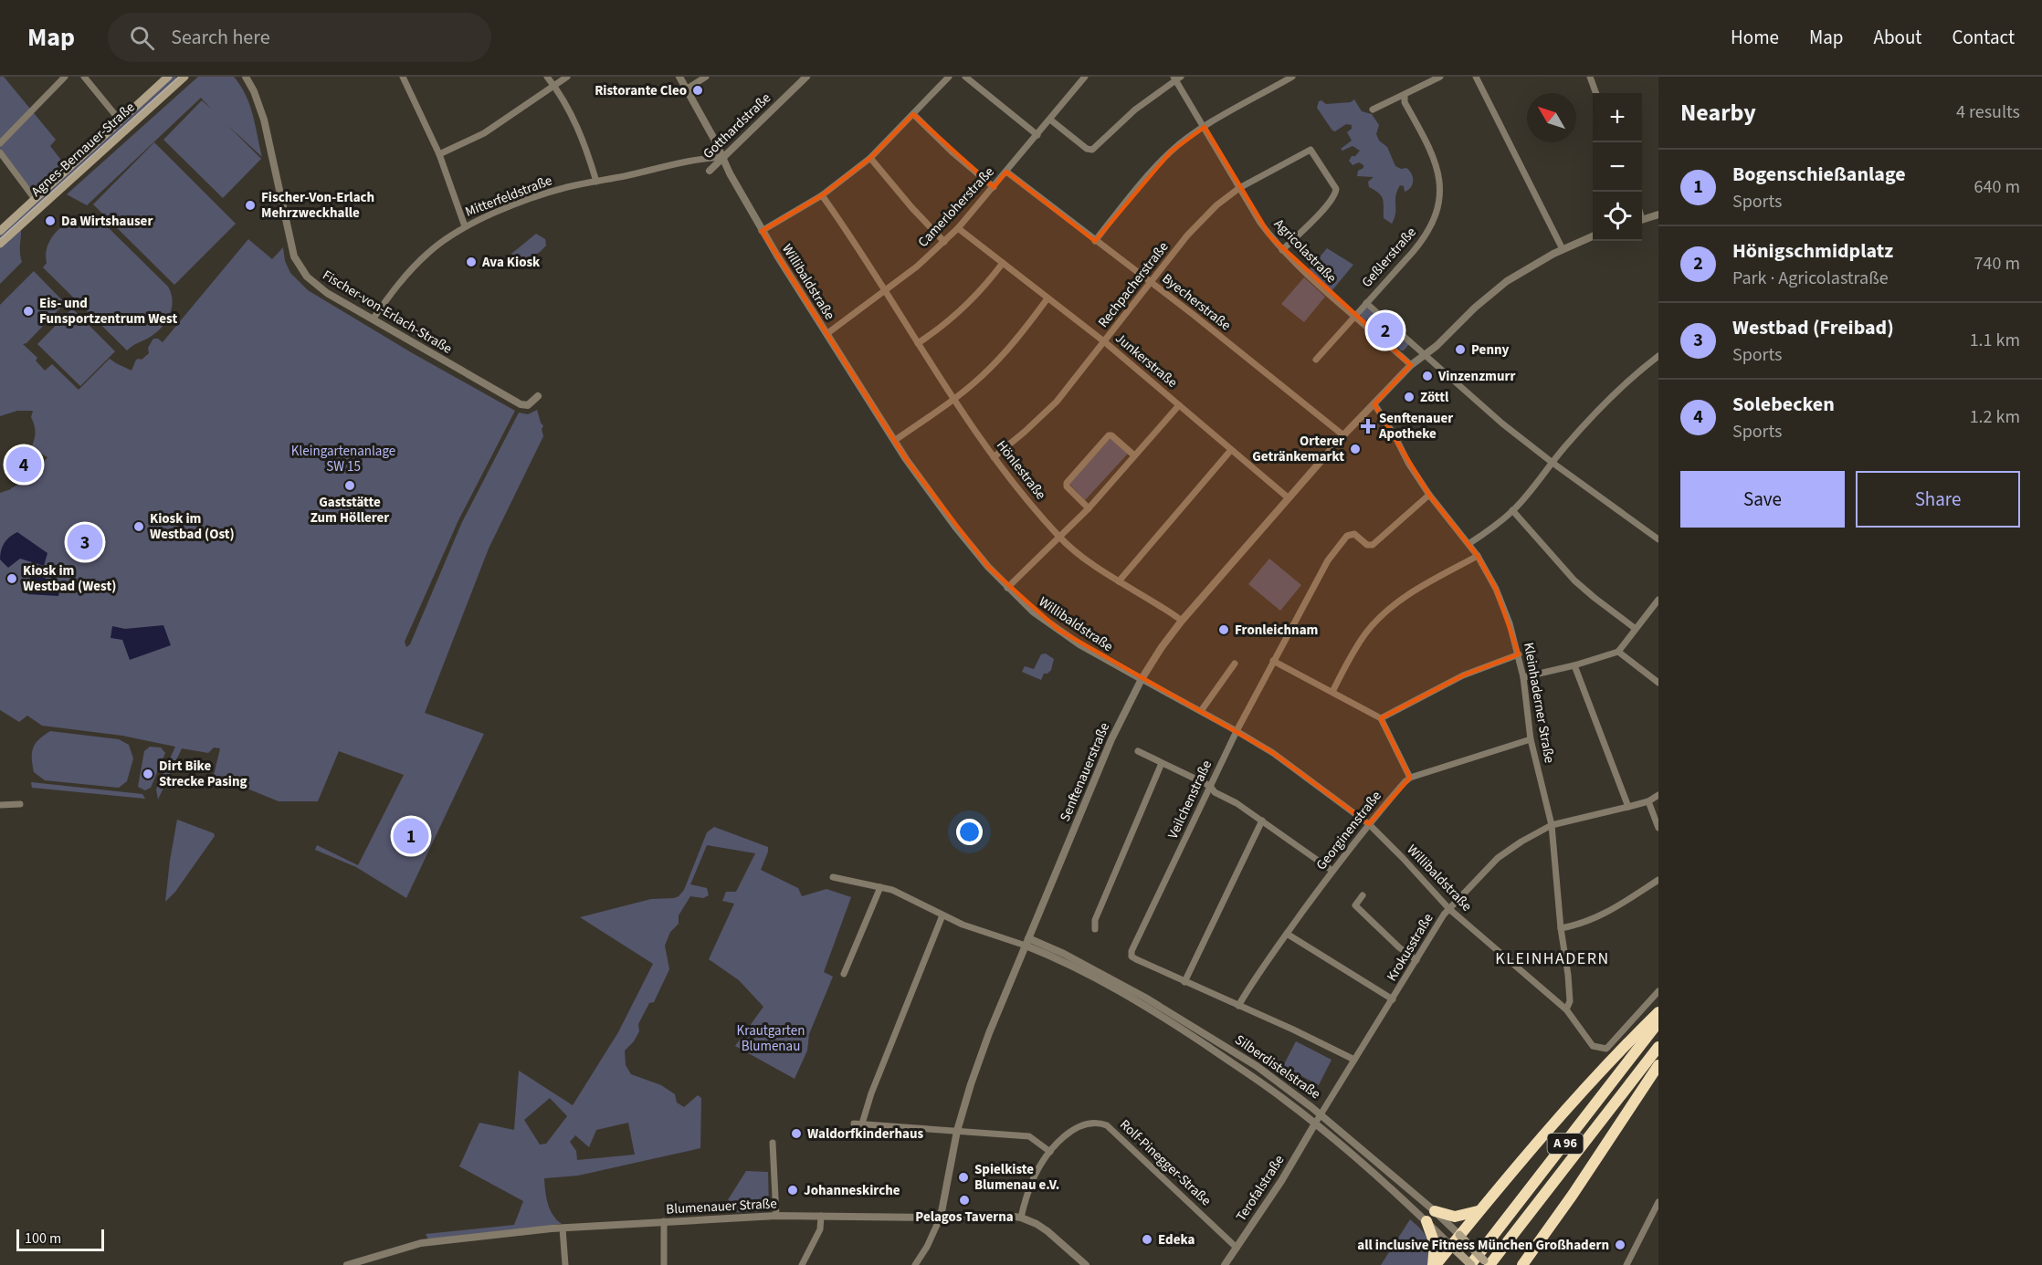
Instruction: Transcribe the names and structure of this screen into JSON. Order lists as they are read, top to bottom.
{
  "streets": {
    "highway": ["A 96"],
    "main road": ["Agnes-Bernauer-Straße", "Silberdistelstraße"],
    "street": [
      "Gotthardstraße",
      "Mitterfeldstraße",
      "Camerloherstraße",
      "Agricolastraße",
      "Geßlerstraße",
      "Willibaldstraße",
      "Rechpacherstraße",
      "Byecherstraße",
      "Fischer-von-Erlach-Straße",
      "Junkerstraße",
      "Hönlestraße",
      "Kleinhaderner Straße",
      "Senftenauerstraße",
      "Veilchenstraße",
      "Georginenstraße",
      "Krokusstraße",
      "Rolf-Pinegger-Straße",
      "Terofalstraße",
      "Blumenauer Straße"
    ]
  },
  "crossings": [
    ["Gotthardstraße", "Mitterfeldstraße"],
    ["Gotthardstraße", "Willibaldstraße"],
    ["Mitterfeldstraße", "Willibaldstraße"],
    ["Mitterfeldstraße", "Fischer-von-Erlach-Straße"],
    ["Camerloherstraße", "Willibaldstraße"],
    ["Camerloherstraße", "Byecherstraße"],
    ["Camerloherstraße", "Junkerstraße"],
    ["Camerloherstraße", "Hönlestraße"],
    ["Agricolastraße", "Geßlerstraße"],
    ["Agricolastraße", "Rechpacherstraße"],
    ["Agricolastraße", "Senftenauerstraße"],
    ["Willibaldstraße", "Kleinhaderner Straße"],
    ["Willibaldstraße", "Senftenauerstraße"],
    ["Willibaldstraße", "Veilchenstraße"],
    ["Willibaldstraße", "Georginenstraße"],
    ["Willibaldstraße", "Krokusstraße"],
    ["Rechpacherstraße", "Byecherstraße"],
    ["Rechpacherstraße", "Junkerstraße"],
    ["Rechpacherstraße", "Hönlestraße"],
    ["Byecherstraße", "Senftenauerstraße"],
    ["Junkerstraße", "Senftenauerstraße"],
    ["Hönlestraße", "Senftenauerstraße"],
    ["Kleinhaderner Straße", "Senftenauerstraße"],
    ["Kleinhaderner Straße", "Veilchenstraße"],
    ["Kleinhaderner Straße", "Krokusstraße"],
    ["Senftenauerstraße", "Silberdistelstraße"],
    ["Senftenauerstraße", "Blumenauer Straße"],
    ["Veilchenstraße", "Georginenstraße"],
    ["Veilchenstraße", "Krokusstraße"],
    ["Krokusstraße", "Silberdistelstraße"],
    ["Krokusstraße", "Terofalstraße"],
    ["Silberdistelstraße", "A 96"],
    ["Silberdistelstraße", "Terofalstraße"],
    ["Rolf-Pinegger-Straße", "Terofalstraße"],
    ["Rolf-Pinegger-Straße", "Blumenauer Straße"]
  ],
  "districts": ["KLEINHADERN"],
  "parks": ["Kleingartenanlage SW 15", "Krautgarten Blumenau"],
  "places": {
    "other": [
      "Ristorante Cleo",
      "Fischer-Von-Erlach Mehrzweckhalle",
      "Da Wirtshauser",
      "Ava Kiosk",
      "Eis- und Funsportzentrum West",
      "Penny",
      "Vinzenzmurr",
      "Zöttl",
      "Orterer Getränkemarkt",
      "Gaststätte Zum Höllerer",
      "Kiosk im Westbad (Ost)",
      "Kiosk im Westbad (West)",
      "Fronleichnam",
      "Dirt Bike Strecke Pasing",
      "Waldorfkinderhaus",
      "Spielkiste Blumenau e.V.",
      "Johanneskirche",
      "Pelagos Taverna",
      "Edeka",
      "all inclusive Fitness München Großhadern"
    ],
    "health": ["Senftenauer Apotheke"]
  },
  "scale_bar": "100 m",
  "north": "top left",
  "page": {
    "header": "Map",
    "search": "Search here",
    "nav": [
      "Home",
      "Map",
      "About",
      "Contact"
    ],
    "heading": ["Nearby", "4 results"],
    "map_buttons": ["+", "−"],
    "list": [
      {
        "mark": "1",
        "name": "Bogenschießanlage",
        "note": "Sports",
        "value": "640 m"
      },
      {
        "mark": "2",
        "name": "Hönigschmidplatz",
        "note": "Park · Agricolastraße",
        "value": "740 m"
      },
      {
        "mark": "3",
        "name": "Westbad (Freibad)",
        "note": "Sports",
        "value": "1.1 km"
      },
      {
        "mark": "4",
        "name": "Solebecken",
        "note": "Sports",
        "value": "1.2 km"
      }
    ],
    "pins": [
      "2",
      "4",
      "3",
      "1"
    ],
    "buttons": ["Save", "Share"],
    "scale": "100 m"
  }
}
